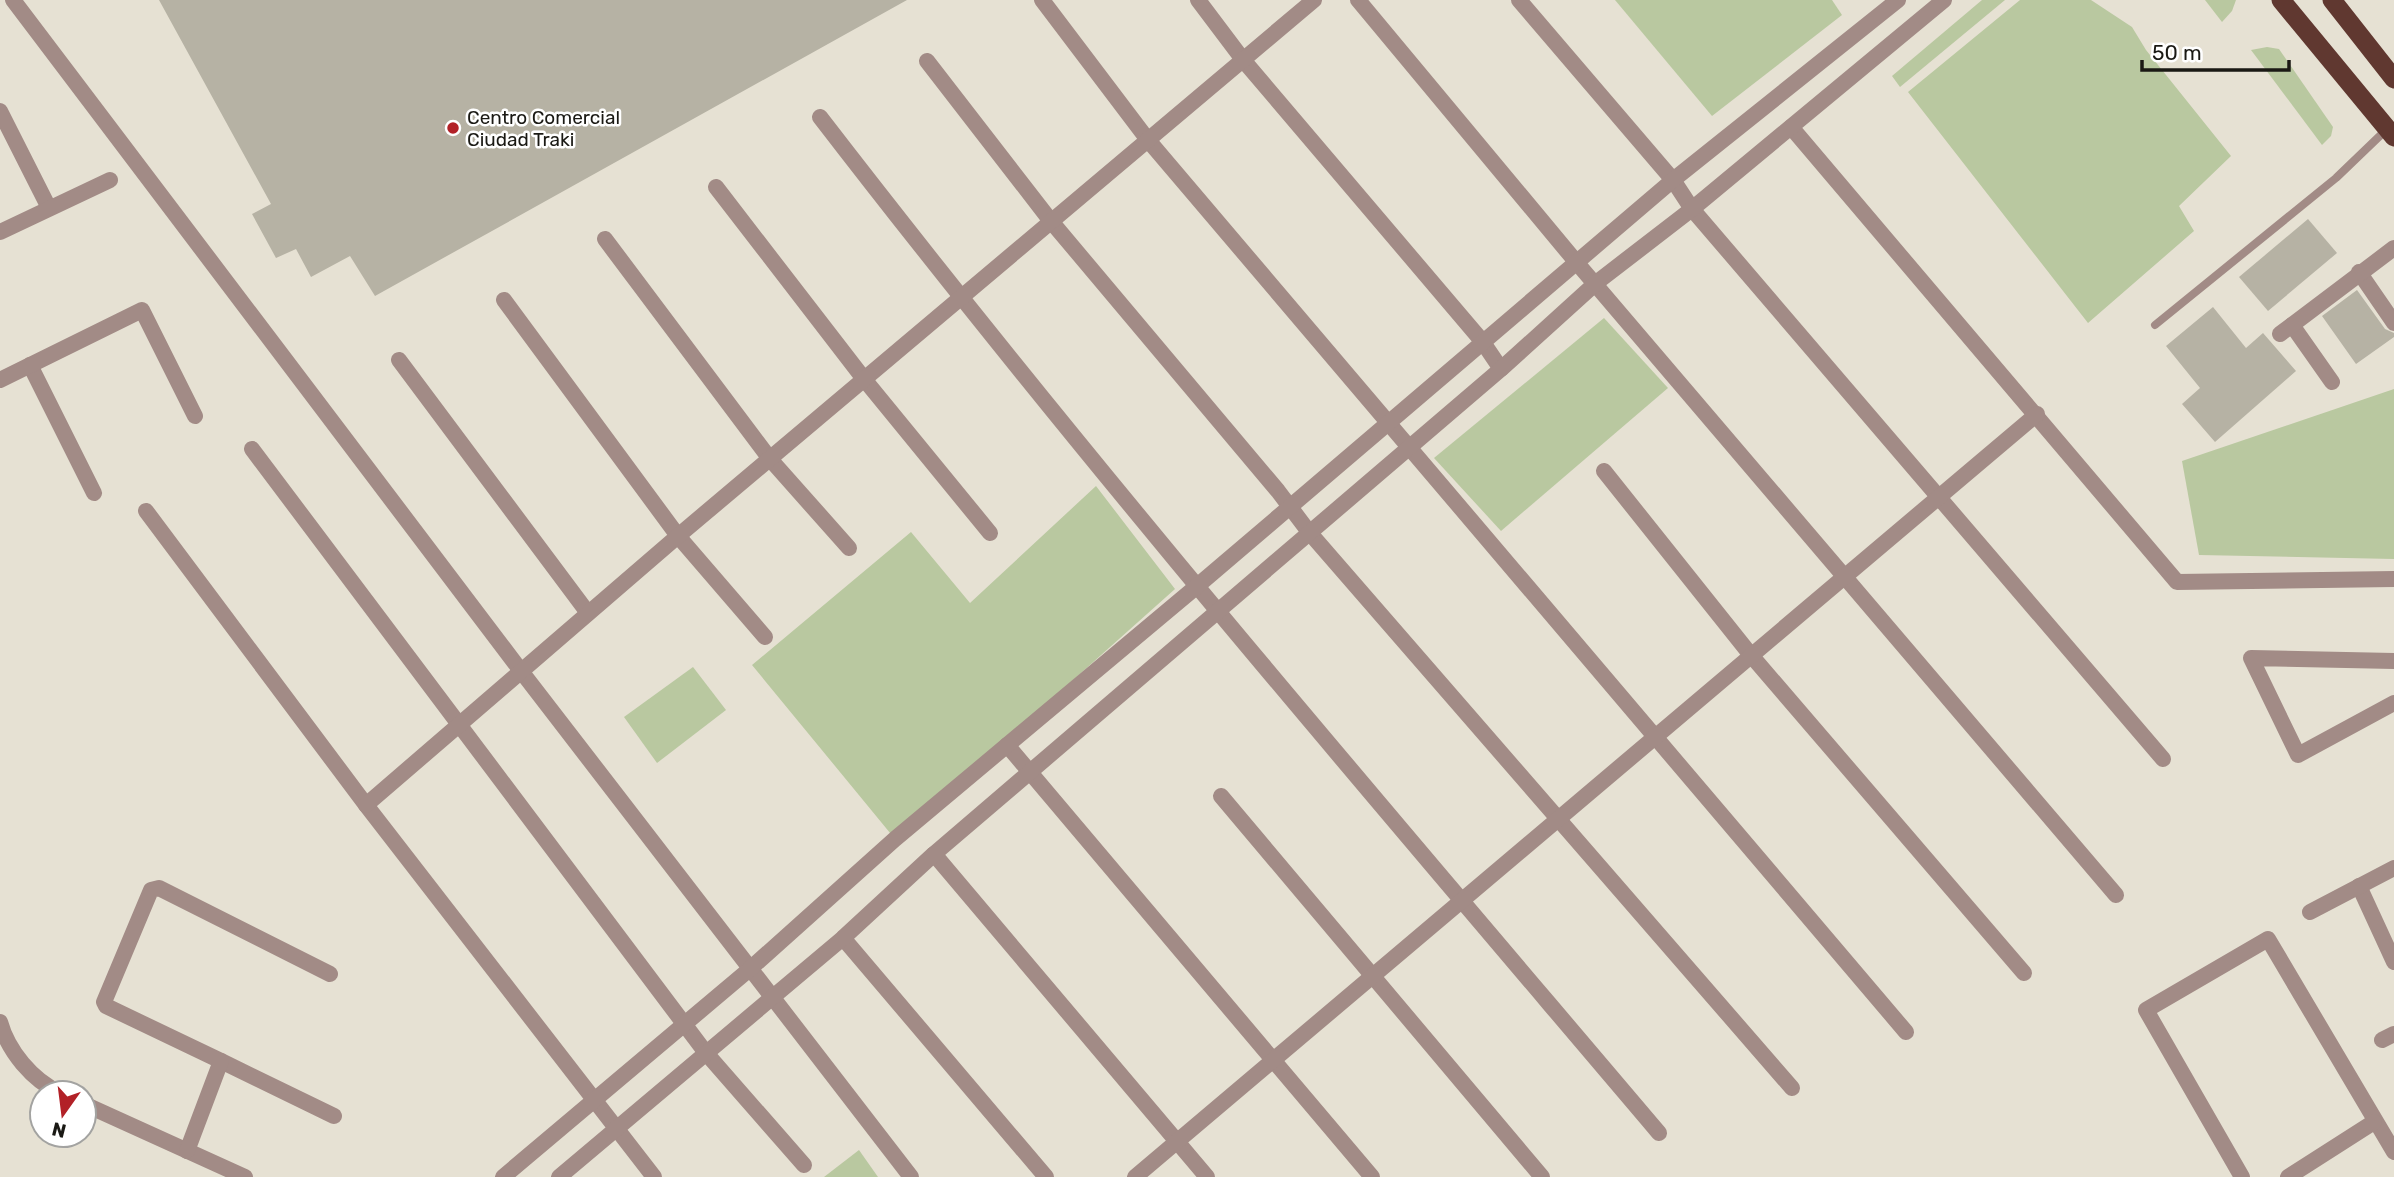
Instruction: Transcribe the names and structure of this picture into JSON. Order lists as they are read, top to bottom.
{
  "places": ["Centro Comercial Ciudad Traki"],
  "scale_bar": "50 m",
  "north": "bottom"
}
